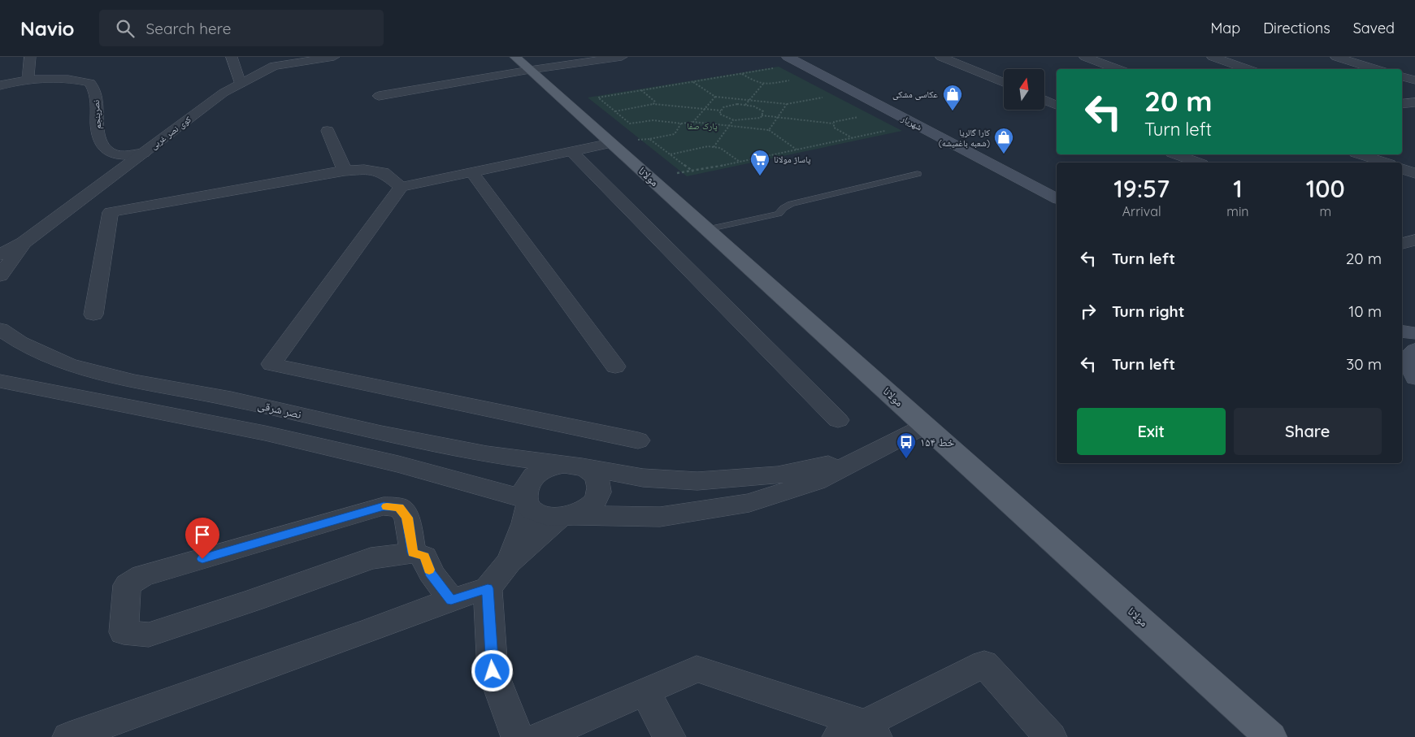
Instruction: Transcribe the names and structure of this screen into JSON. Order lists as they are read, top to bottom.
{
  "streets": {
    "main road": ["شهریار", "مولانا"],
    "street": ["نصرپنجم", "کوی نصر غربی", "نصر شرقی"]
  },
  "crossings": [
    ["نصرپنجم", "کوی نصر غربی"]
  ],
  "parks": ["پارک صفا"],
  "places": {
    "shop": ["عکاسی مشکی", "کارا گالریا (شعبه باغمیشه)"],
    "supermarket": ["پاساژ مولانا"],
    "bus stop": ["خط ۱۵۴"]
  },
  "north": "top",
  "page": {
    "header": "Navio",
    "search": "Search here",
    "nav": ["Map", "Directions", "Saved"],
    "turn": ["20 m", "Turn left"],
    "eta": [
      "19:57",
      "Arrival",
      "1",
      "min",
      "100",
      "m"
    ],
    "list": [
      {
        "name": "Turn left",
        "value": "20 m"
      },
      {
        "name": "Turn right",
        "value": "10 m"
      },
      {
        "name": "Turn left",
        "value": "30 m"
      }
    ],
    "buttons": ["Exit", "Share"]
  }
}
